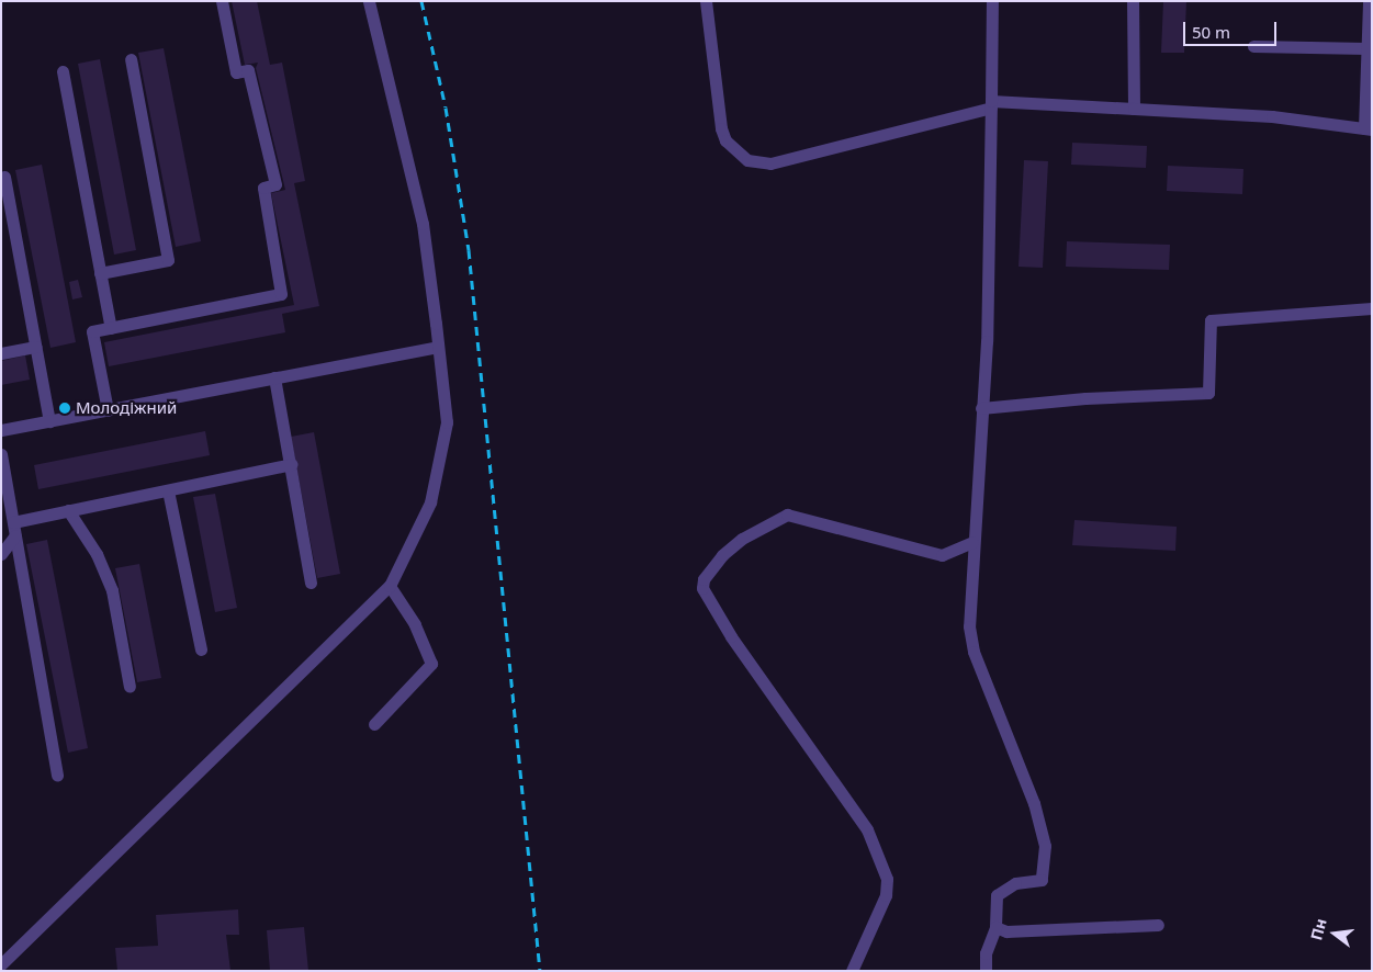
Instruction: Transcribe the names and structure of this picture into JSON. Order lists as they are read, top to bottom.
{
  "places": ["Молодіжний"],
  "scale_bar": "50 m",
  "north": "left"
}
